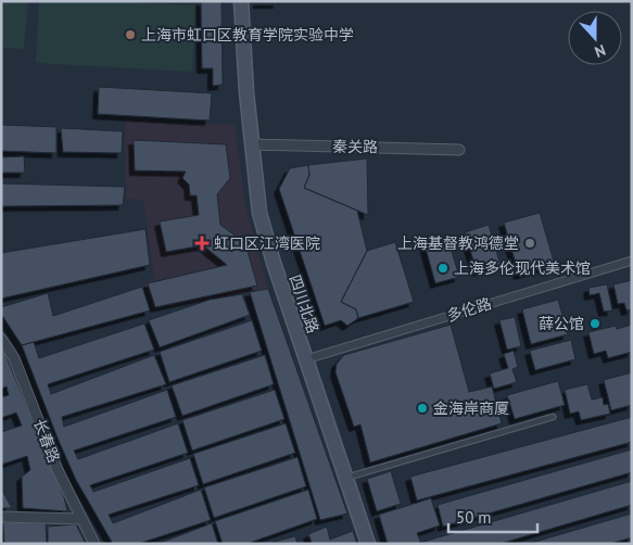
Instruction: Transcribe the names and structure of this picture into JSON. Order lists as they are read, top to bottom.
{
  "streets": {
    "main road": ["四川北路"],
    "street": ["秦关路", "多伦路", "长春路"]
  },
  "crossings": [
    ["秦关路", "四川北路"],
    ["四川北路", "多伦路"]
  ],
  "places": {
    "other": [
      "上海市虹口区教育学院实验中学",
      "上海基督教鸿德堂",
      "上海多伦现代美术馆",
      "薛公馆",
      "金海岸商厦"
    ],
    "health": ["虹口区江湾医院"]
  },
  "scale_bar": "50 m",
  "north": "bottom"
}
